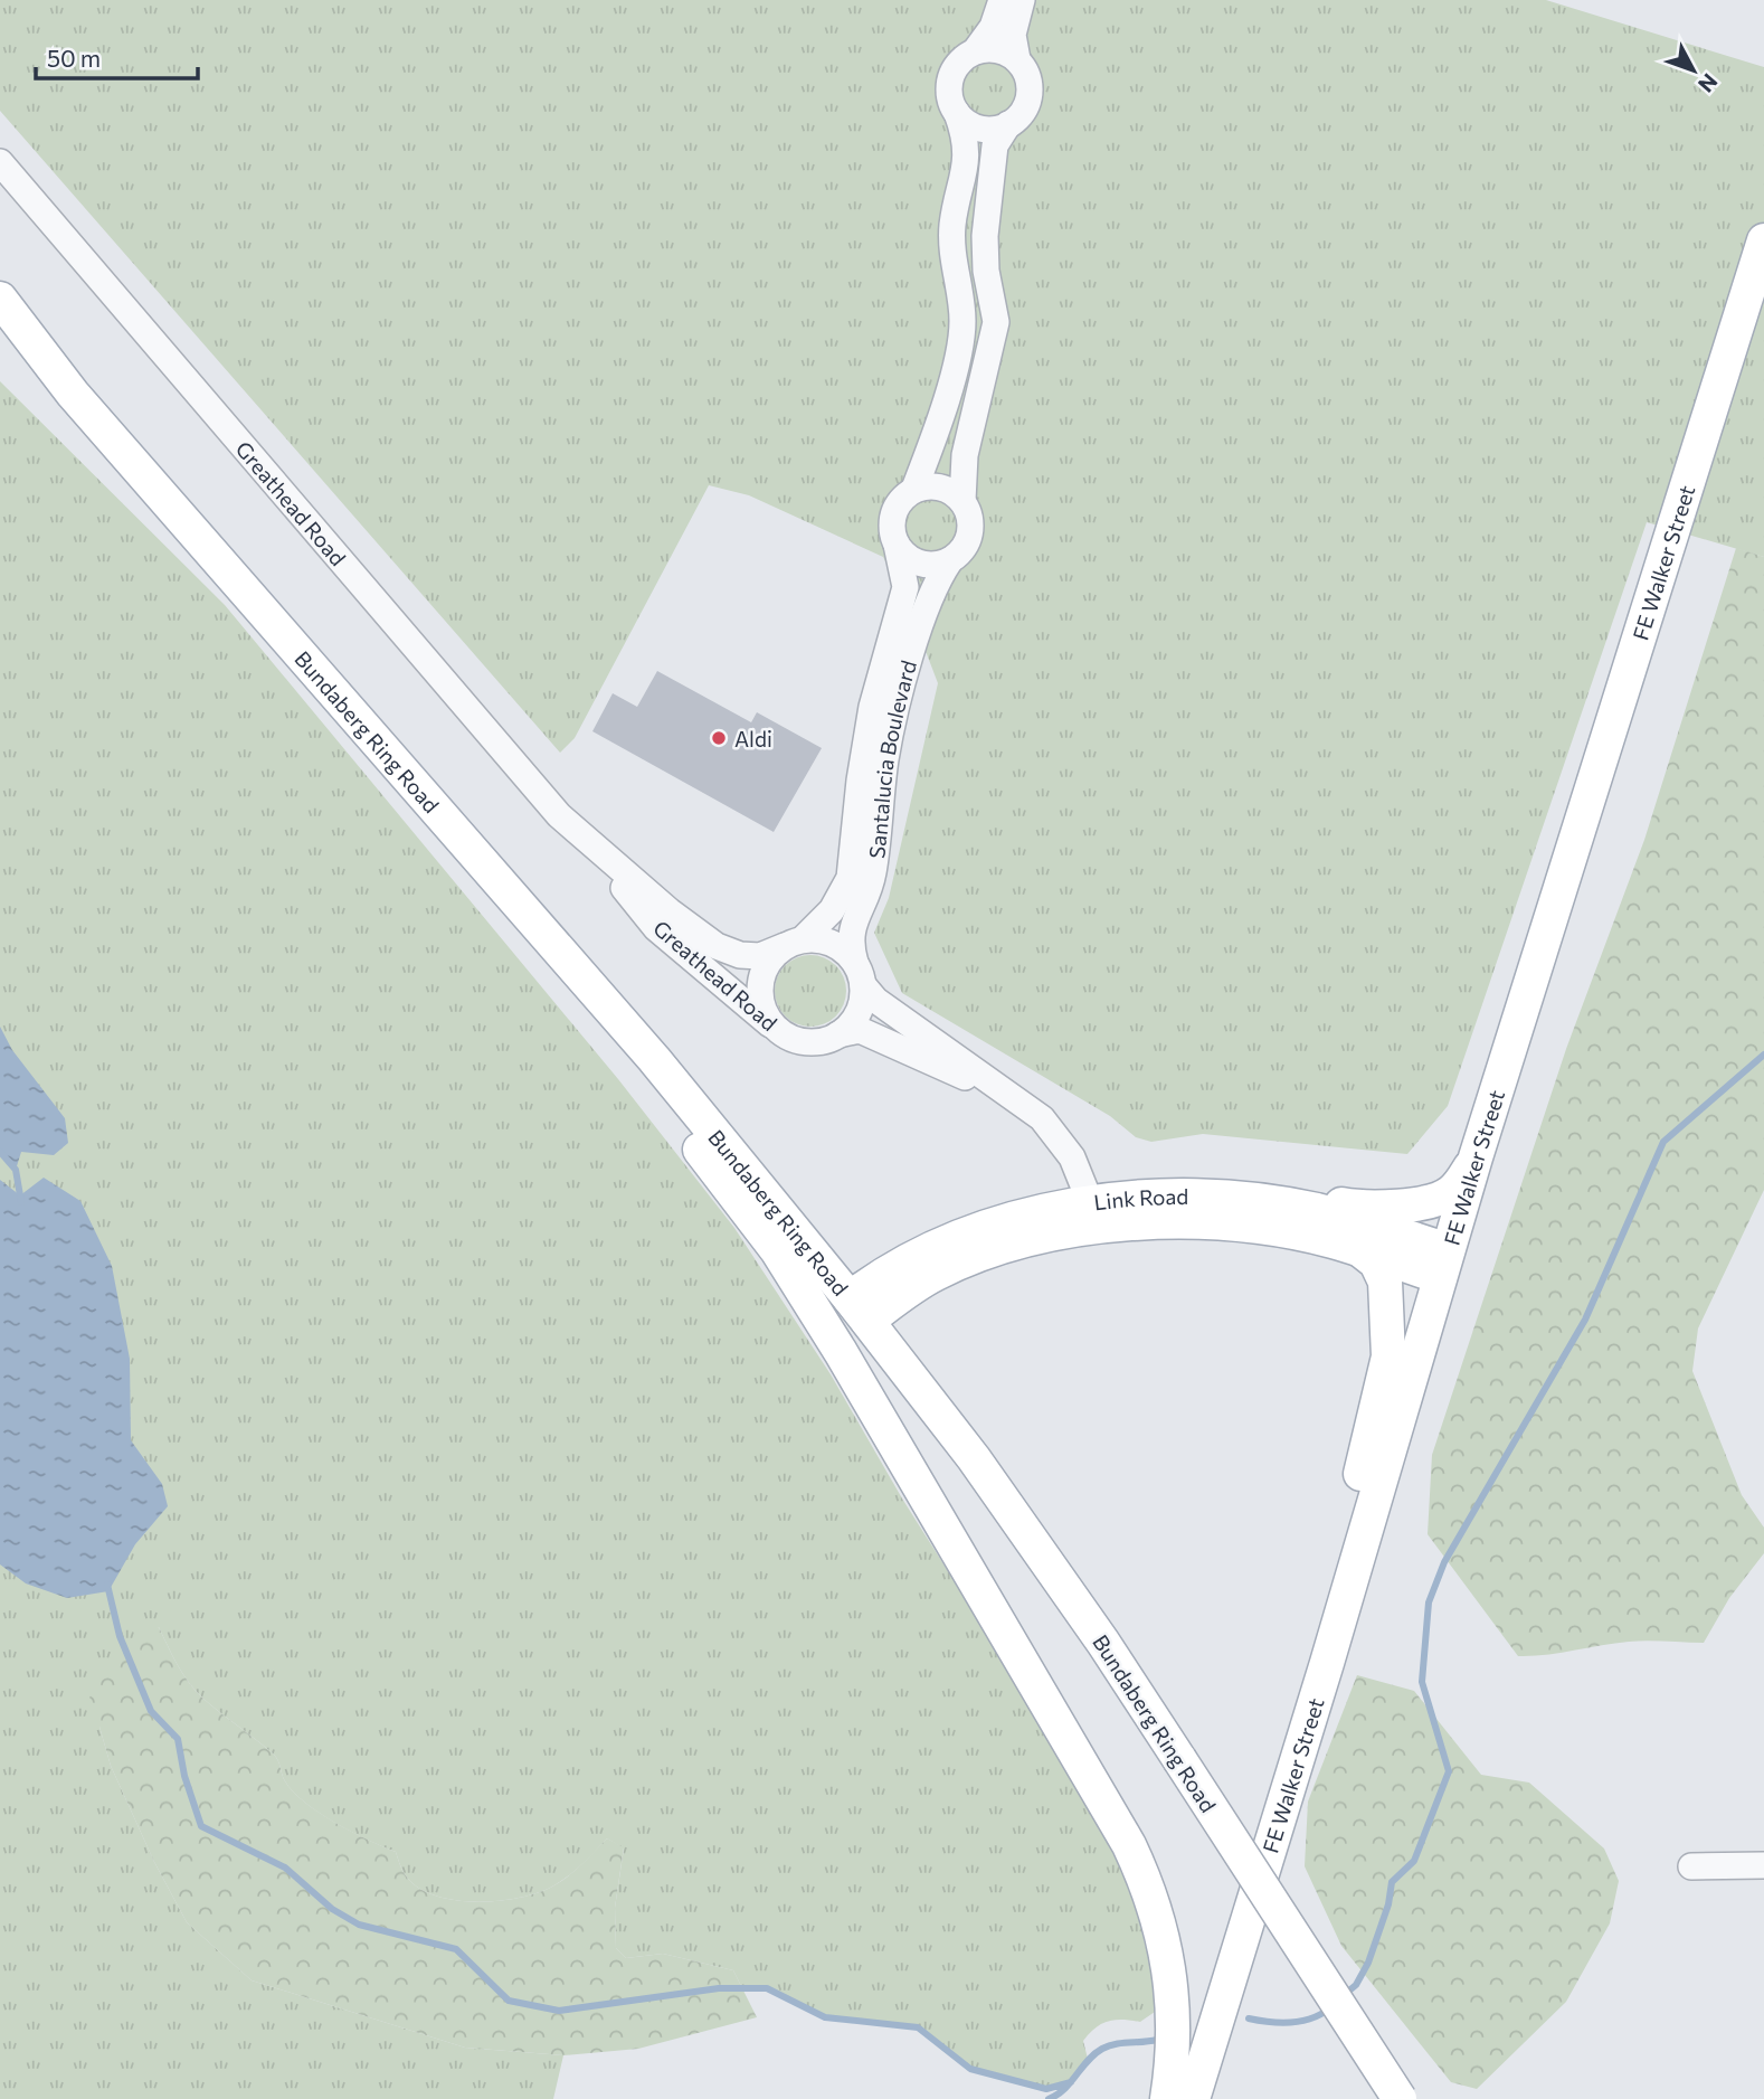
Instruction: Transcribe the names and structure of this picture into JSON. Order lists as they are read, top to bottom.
{
  "streets": {
    "main road": ["FE Walker Street", "Bundaberg Ring Road", "Link Road"],
    "street": ["Greathead Road", "Santalucia Boulevard"]
  },
  "crossings": [
    ["Greathead Road", "Santalucia Boulevard"],
    ["Greathead Road", "Link Road"],
    ["FE Walker Street", "Link Road"],
    ["Bundaberg Ring Road", "Link Road"]
  ],
  "places": ["Aldi"],
  "scale_bar": "50 m",
  "north": "bottom right"
}
